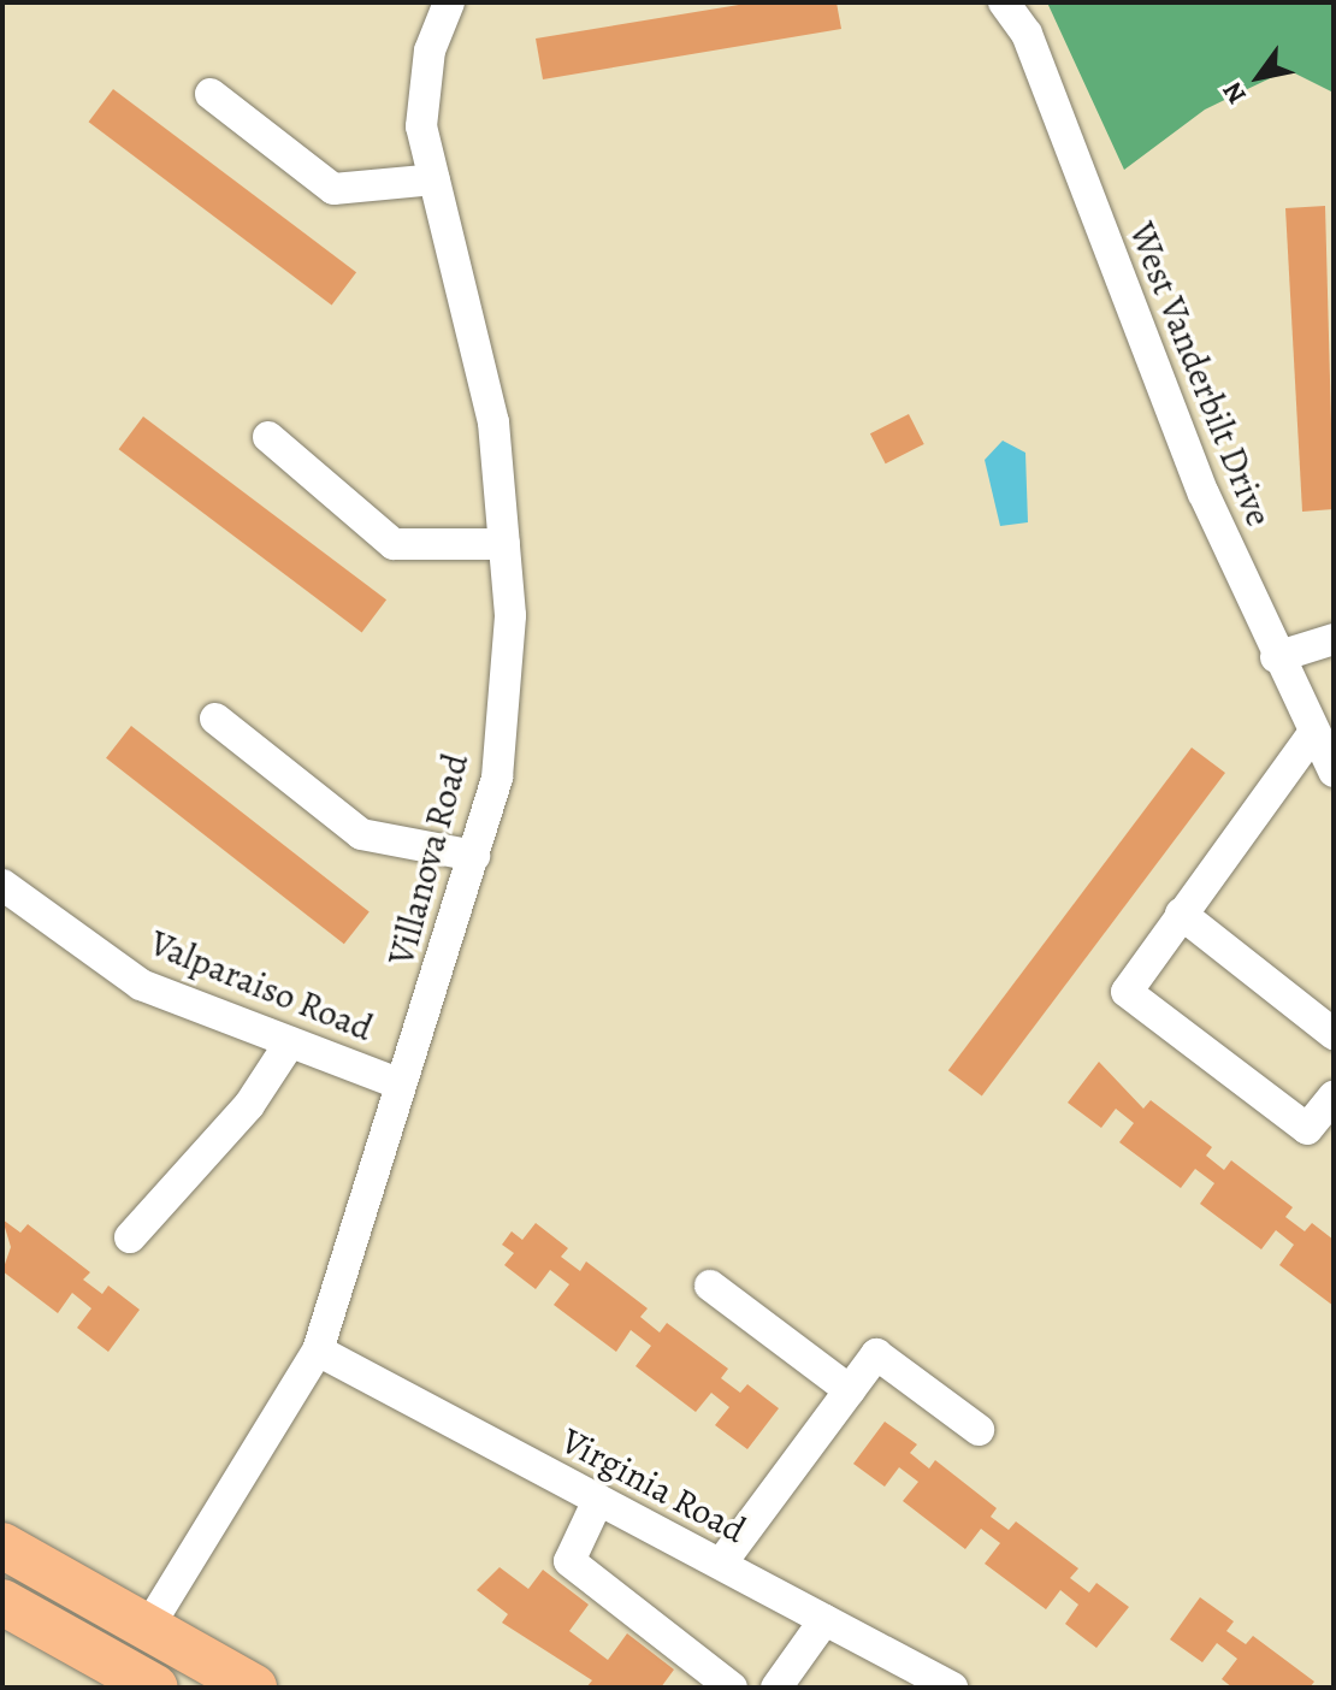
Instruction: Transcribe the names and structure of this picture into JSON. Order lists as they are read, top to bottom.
{
  "streets": {
    "street": [
      "West Vanderbilt Drive",
      "Villanova Road",
      "Valparaiso Road",
      "Virginia Road"
    ]
  },
  "crossings": [
    ["Villanova Road", "Valparaiso Road"],
    ["Villanova Road", "Virginia Road"]
  ],
  "north": "bottom left"
}
